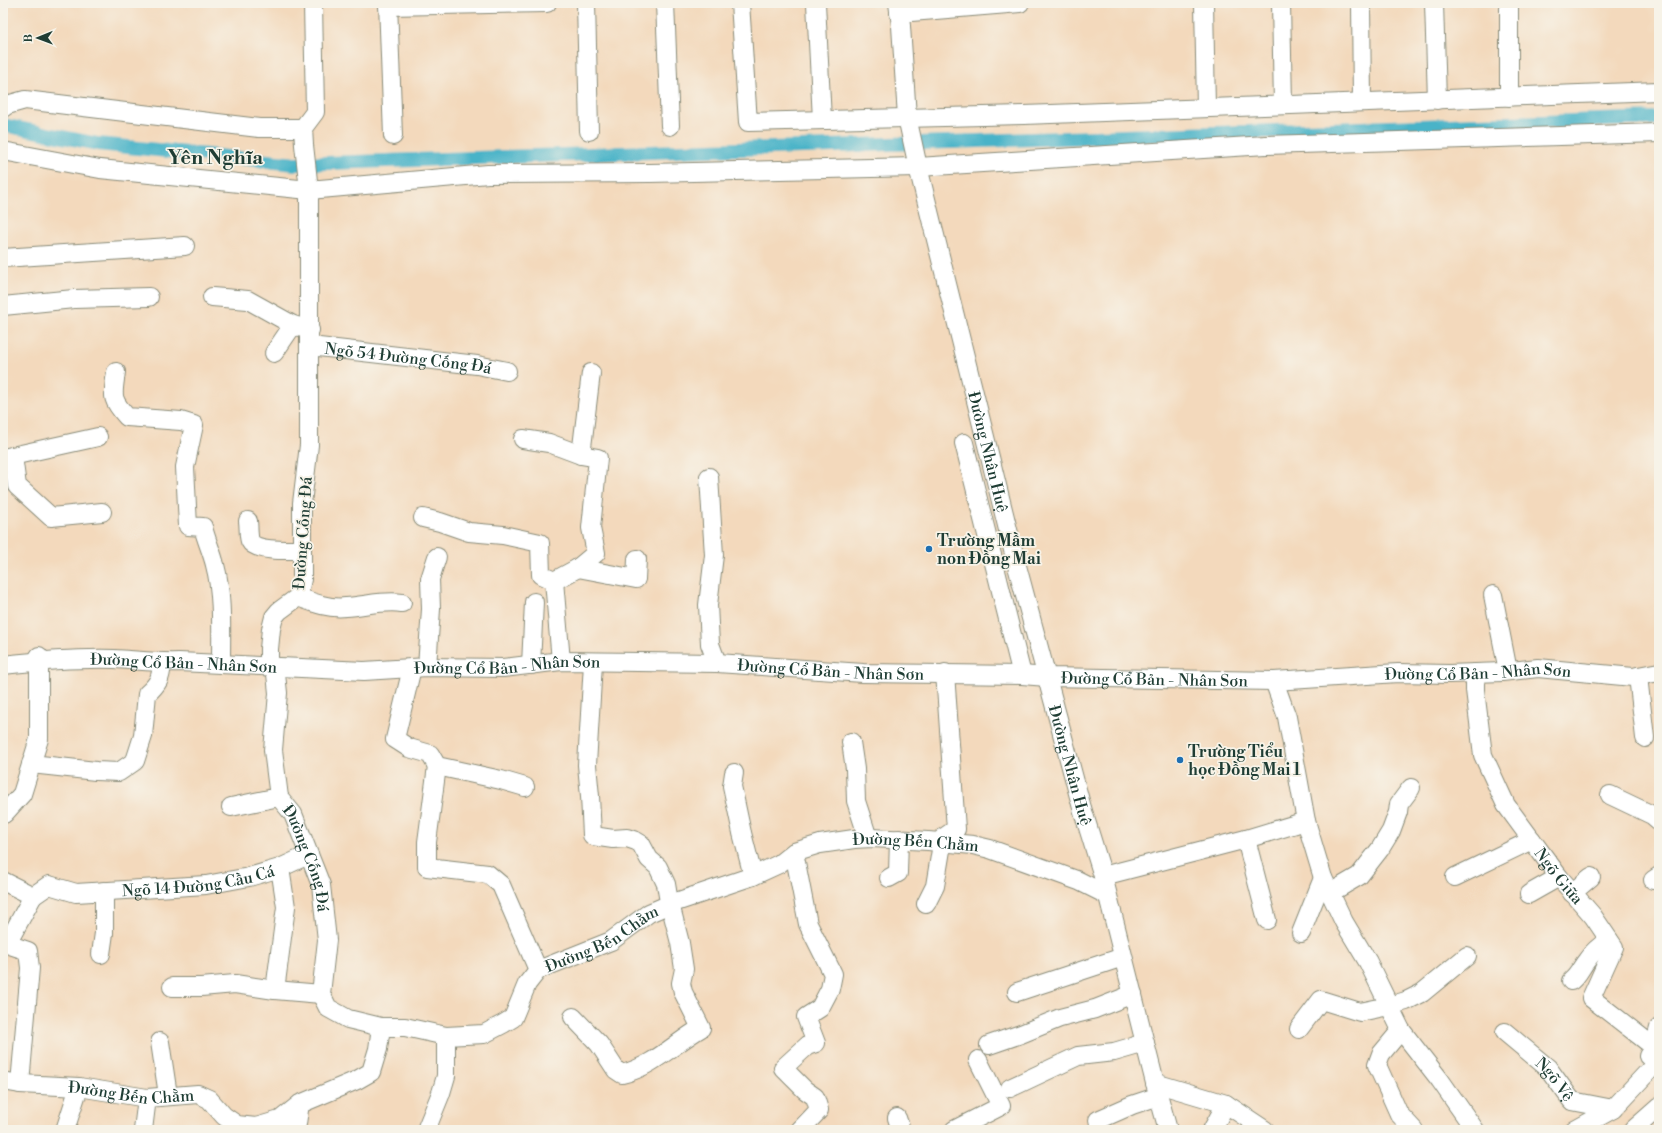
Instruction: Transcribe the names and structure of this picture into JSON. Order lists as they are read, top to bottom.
{
  "streets": {
    "street": [
      "Ngõ 54 Đường Cống Đá",
      "Đường Nhân Huệ",
      "Đường Cống Đá",
      "Đường Cổ Bản - Nhân Sơn",
      "Đường Bến Chằm",
      "Ngõ Giữa",
      "Ngõ 14 Đường Cầu Cá",
      "Ngõ Vệ"
    ]
  },
  "crossings": [
    ["Ngõ 54 Đường Cống Đá", "Đường Cống Đá"],
    ["Đường Nhân Huệ", "Đường Cổ Bản - Nhân Sơn"],
    ["Đường Nhân Huệ", "Đường Bến Chằm"],
    ["Đường Cống Đá", "Đường Cổ Bản - Nhân Sơn"],
    ["Đường Cổ Bản - Nhân Sơn", "Ngõ Giữa"]
  ],
  "districts": ["Yên Nghĩa"],
  "places": ["Trường Mầm non Đồng Mai", "Trường Tiểu học Đồng Mai 1"],
  "north": "left"
}
